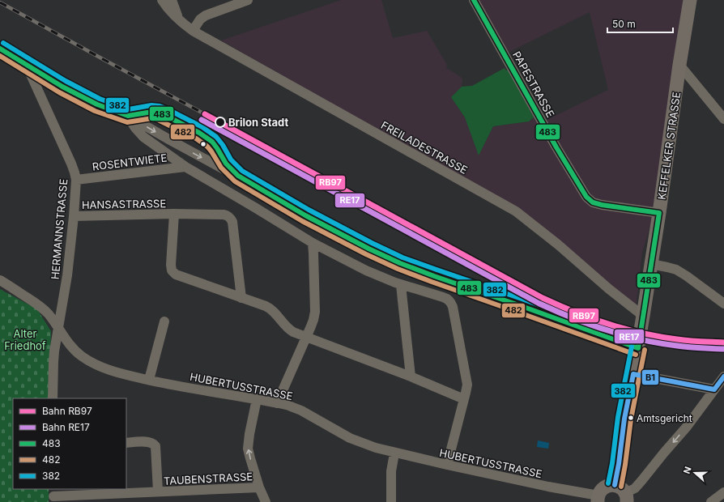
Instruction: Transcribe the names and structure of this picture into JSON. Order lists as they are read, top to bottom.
{
  "streets": {
    "street": [
      "PAPESTRASSE",
      "KEFFELKER STRASSE",
      "FREILADESTRASSE",
      "ROSENTWIETE",
      "HANSASTRASSE",
      "HERMANNSTRASSE",
      "HUBERTUSSTRASSE",
      "TAUBENSTRASSE"
    ]
  },
  "crossings": [
    ["PAPESTRASSE", "KEFFELKER STRASSE"],
    ["KEFFELKER STRASSE", "FREILADESTRASSE"],
    ["ROSENTWIETE", "HANSASTRASSE"],
    ["ROSENTWIETE", "HERMANNSTRASSE"],
    ["HANSASTRASSE", "HERMANNSTRASSE"],
    ["HERMANNSTRASSE", "HUBERTUSSTRASSE"]
  ],
  "parks": ["Alter Friedhof"],
  "places": ["Brilon Stadt", "Amtsgericht"],
  "lines": [
    "transit line 483",
    "transit line 382",
    "transit line 482",
    "rail line RB97",
    "rail line RE17",
    "transit line B1"
  ],
  "legend": [
    "Bahn RB97",
    "Bahn RE17",
    "483",
    "482",
    "382"
  ],
  "scale_bar": "50 m",
  "north": "left"
}
